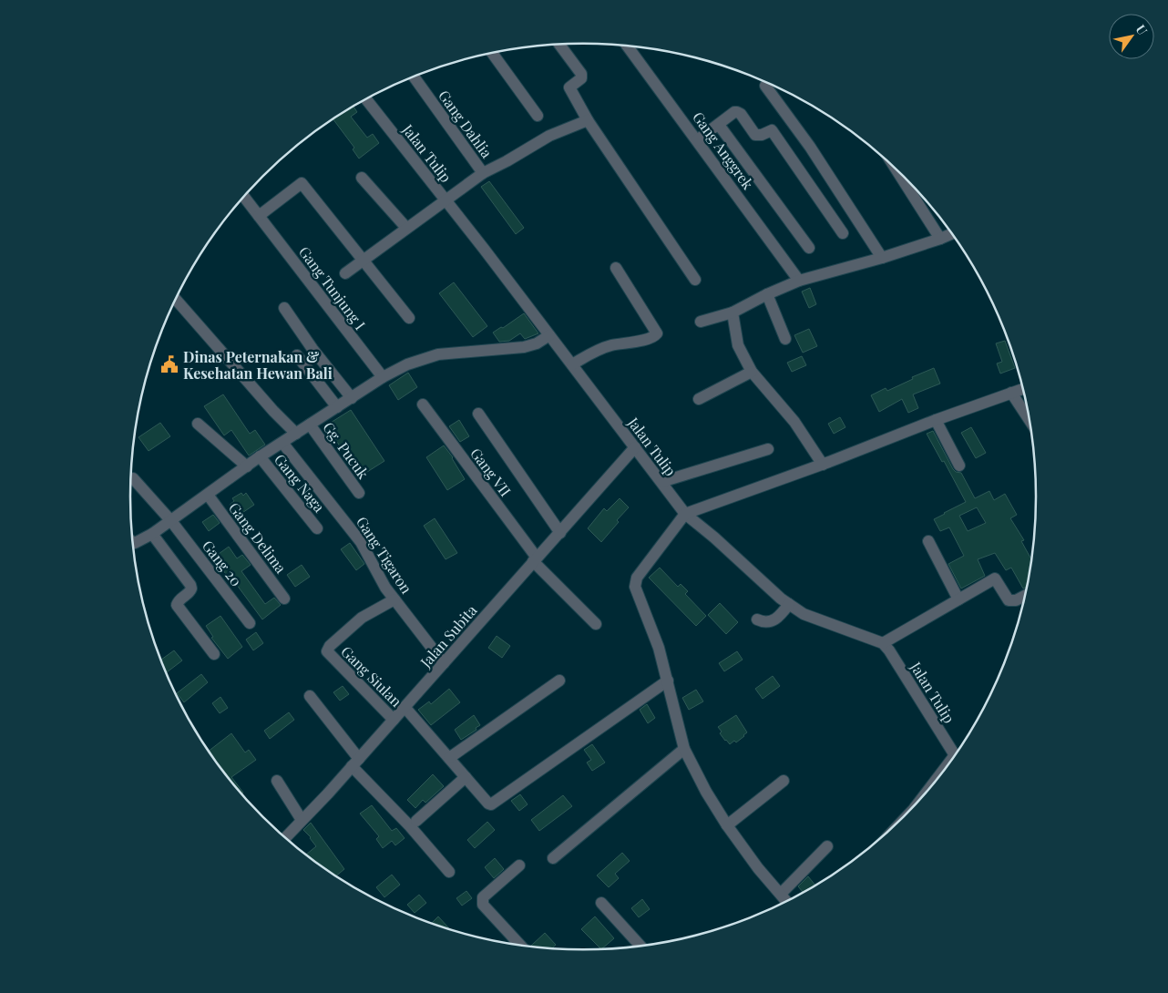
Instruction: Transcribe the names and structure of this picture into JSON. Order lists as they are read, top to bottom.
{
  "streets": {
    "street": [
      "Gang Dahlia",
      "Gang Anggrek",
      "Jalan Tulip",
      "Gang Tunjung I",
      "Gg. Pucuk",
      "Gang VII",
      "Gang Naga",
      "Gang Delima",
      "Gang Tigaron",
      "Gang 20",
      "Jalan Subita",
      "Gang Siulan"
    ]
  },
  "crossings": [
    ["Jalan Tulip", "Jalan Subita"],
    ["Gang VII", "Jalan Subita"],
    ["Gang Tigaron", "Jalan Subita"],
    ["Gang Tigaron", "Gang Siulan"],
    ["Jalan Subita", "Gang Siulan"]
  ],
  "places": {
    "public building": ["Dinas Peternakan & Kesehatan Hewan Bali"]
  },
  "north": "top right"
}
